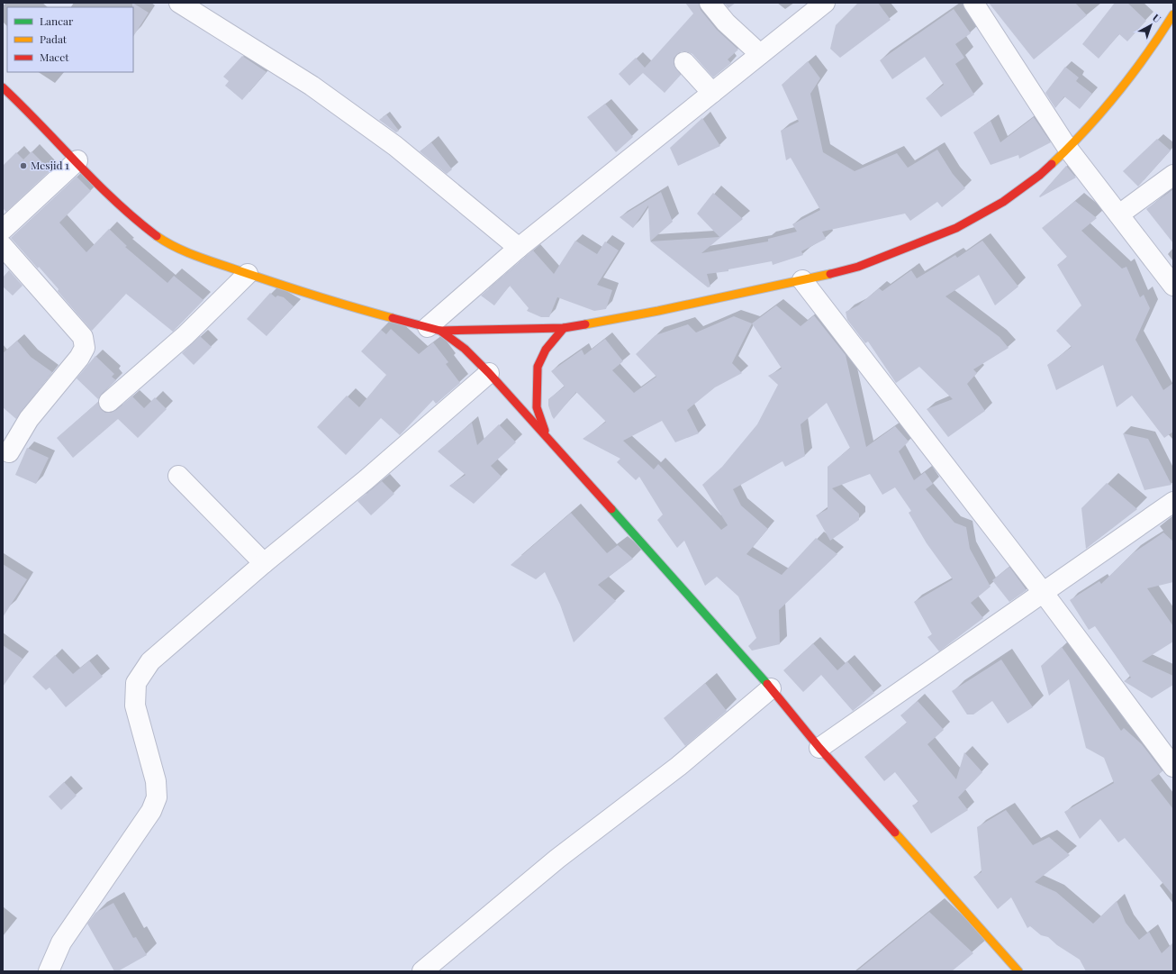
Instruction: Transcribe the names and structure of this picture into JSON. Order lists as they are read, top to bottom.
{
  "places": ["Mesjid 1"],
  "legend": ["Lancar", "Padat", "Macet"],
  "north": "top right"
}
